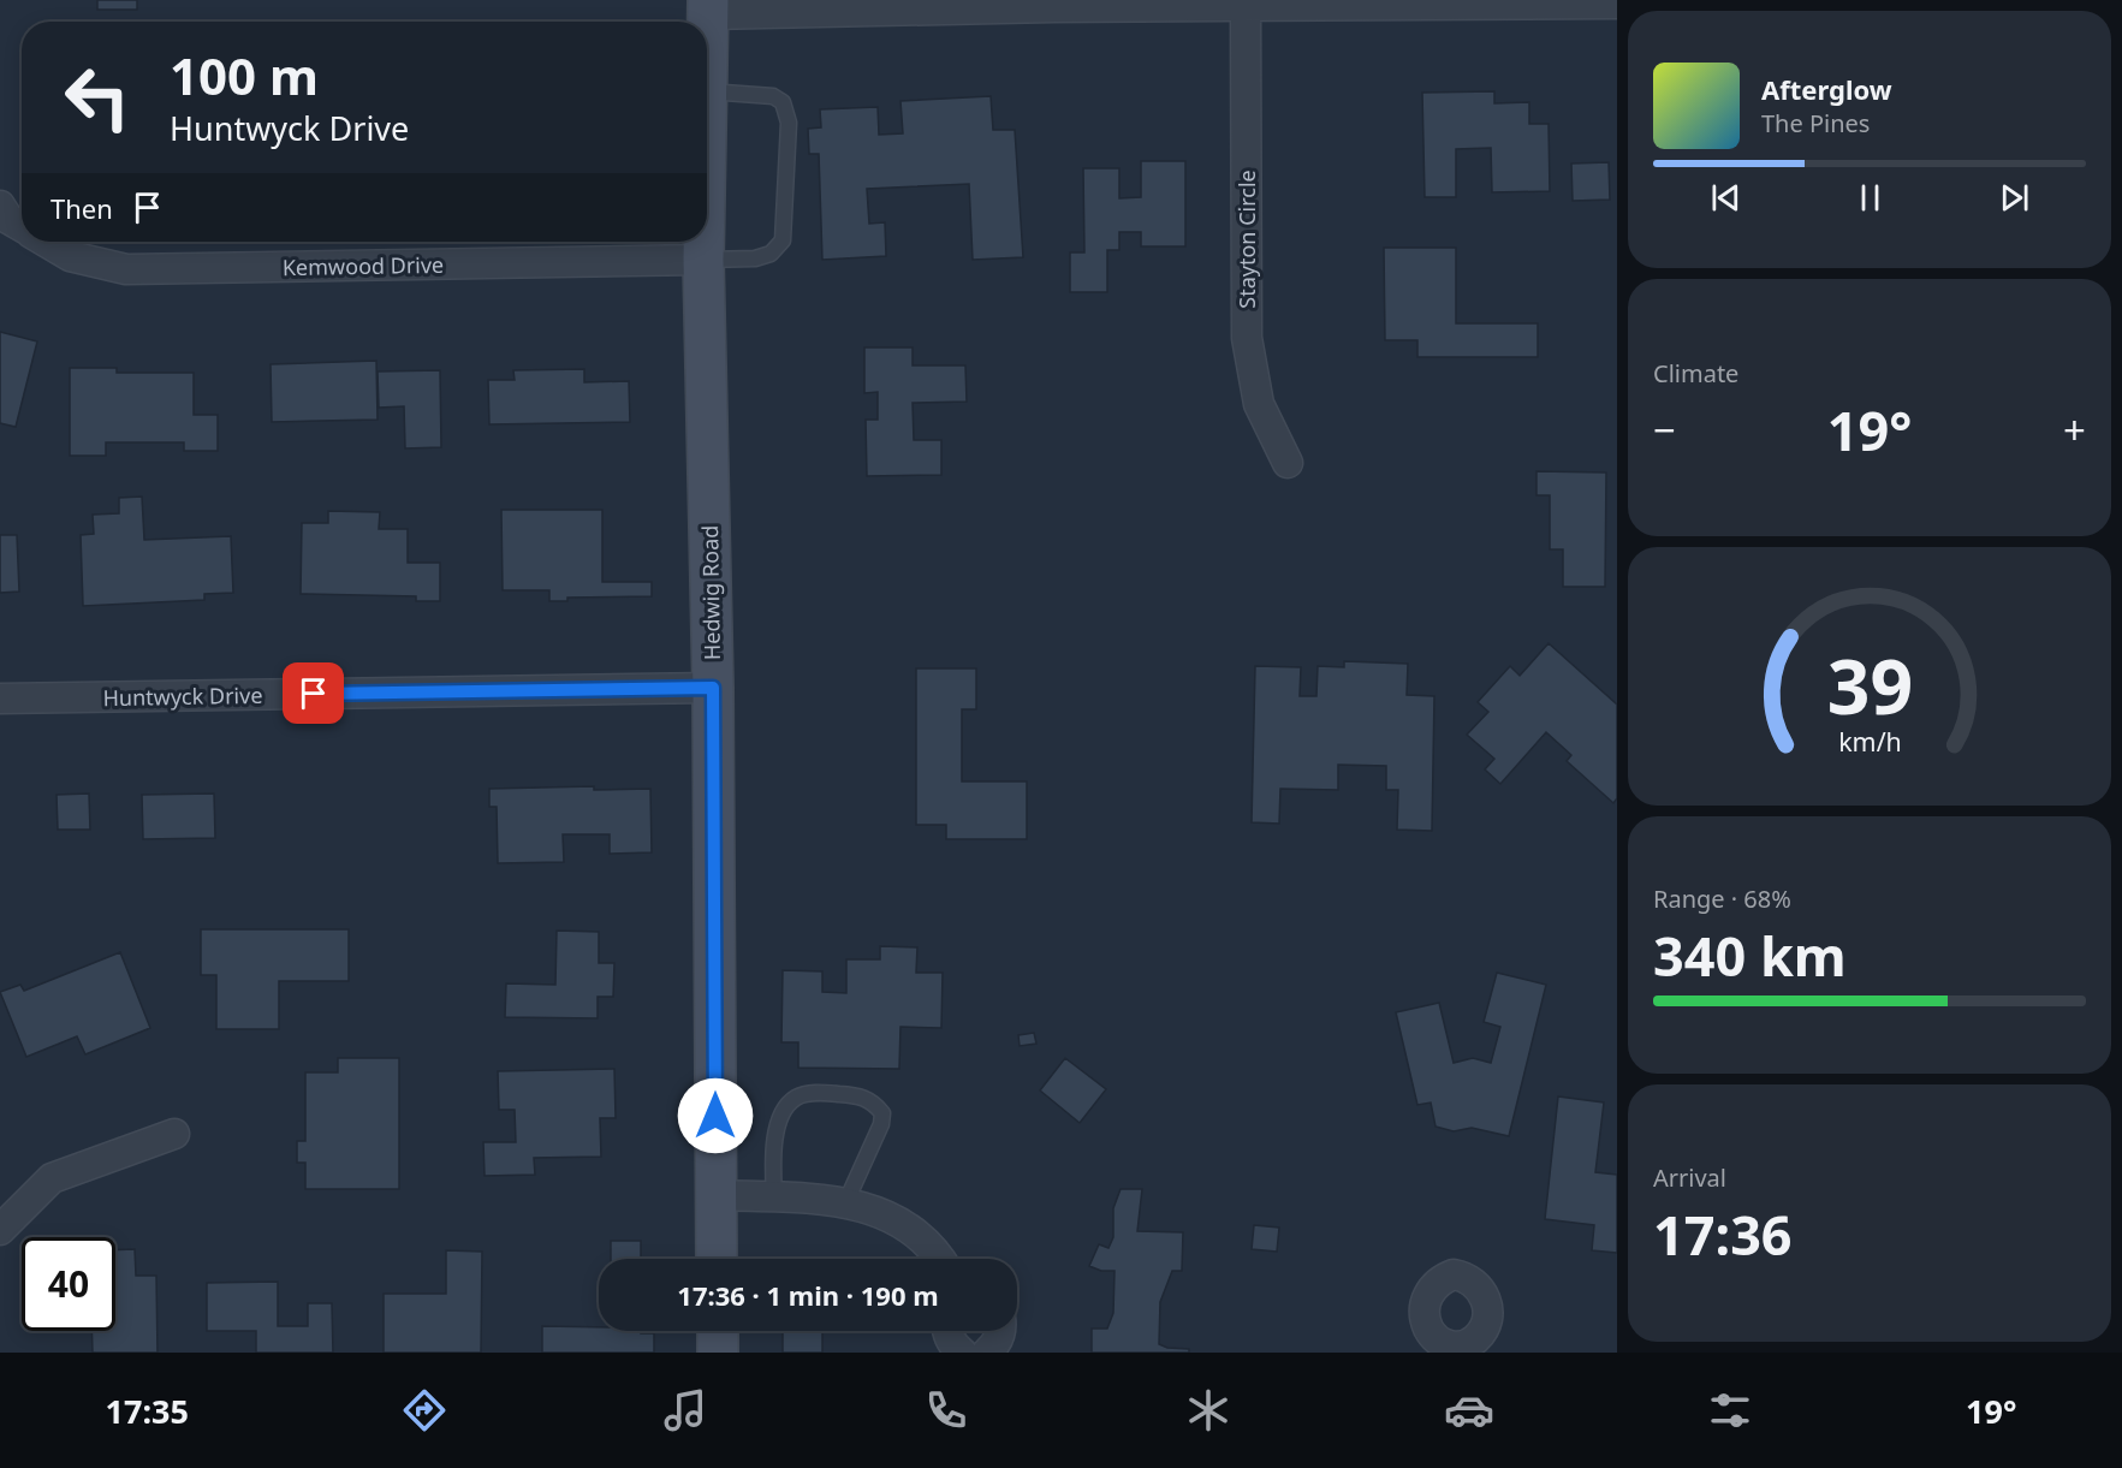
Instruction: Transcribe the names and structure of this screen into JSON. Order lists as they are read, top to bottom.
{
  "streets": {
    "street": [
      "Stayton Circle",
      "Kemwood Drive",
      "Hedwig Road",
      "Huntwyck Drive"
    ]
  },
  "crossings": [
    ["Kemwood Drive", "Hedwig Road"],
    ["Hedwig Road", "Huntwyck Drive"]
  ],
  "page": {
    "turn": ["100 m", "Huntwyck Drive"],
    "song": ["Afterglow", "The Pines"],
    "then": "Then",
    "tile": [
      "Climate",
      ["Range · 68%", "340 km"],
      ["Arrival", "17:36"]
    ],
    "heat": ["−", "19°", "+"],
    "limit": "40",
    "trip": "17:36 · 1 min · 190 m",
    "tabs": ["17:35", "19°"],
    "gauge": ["39", "km/h"]
  }
}
